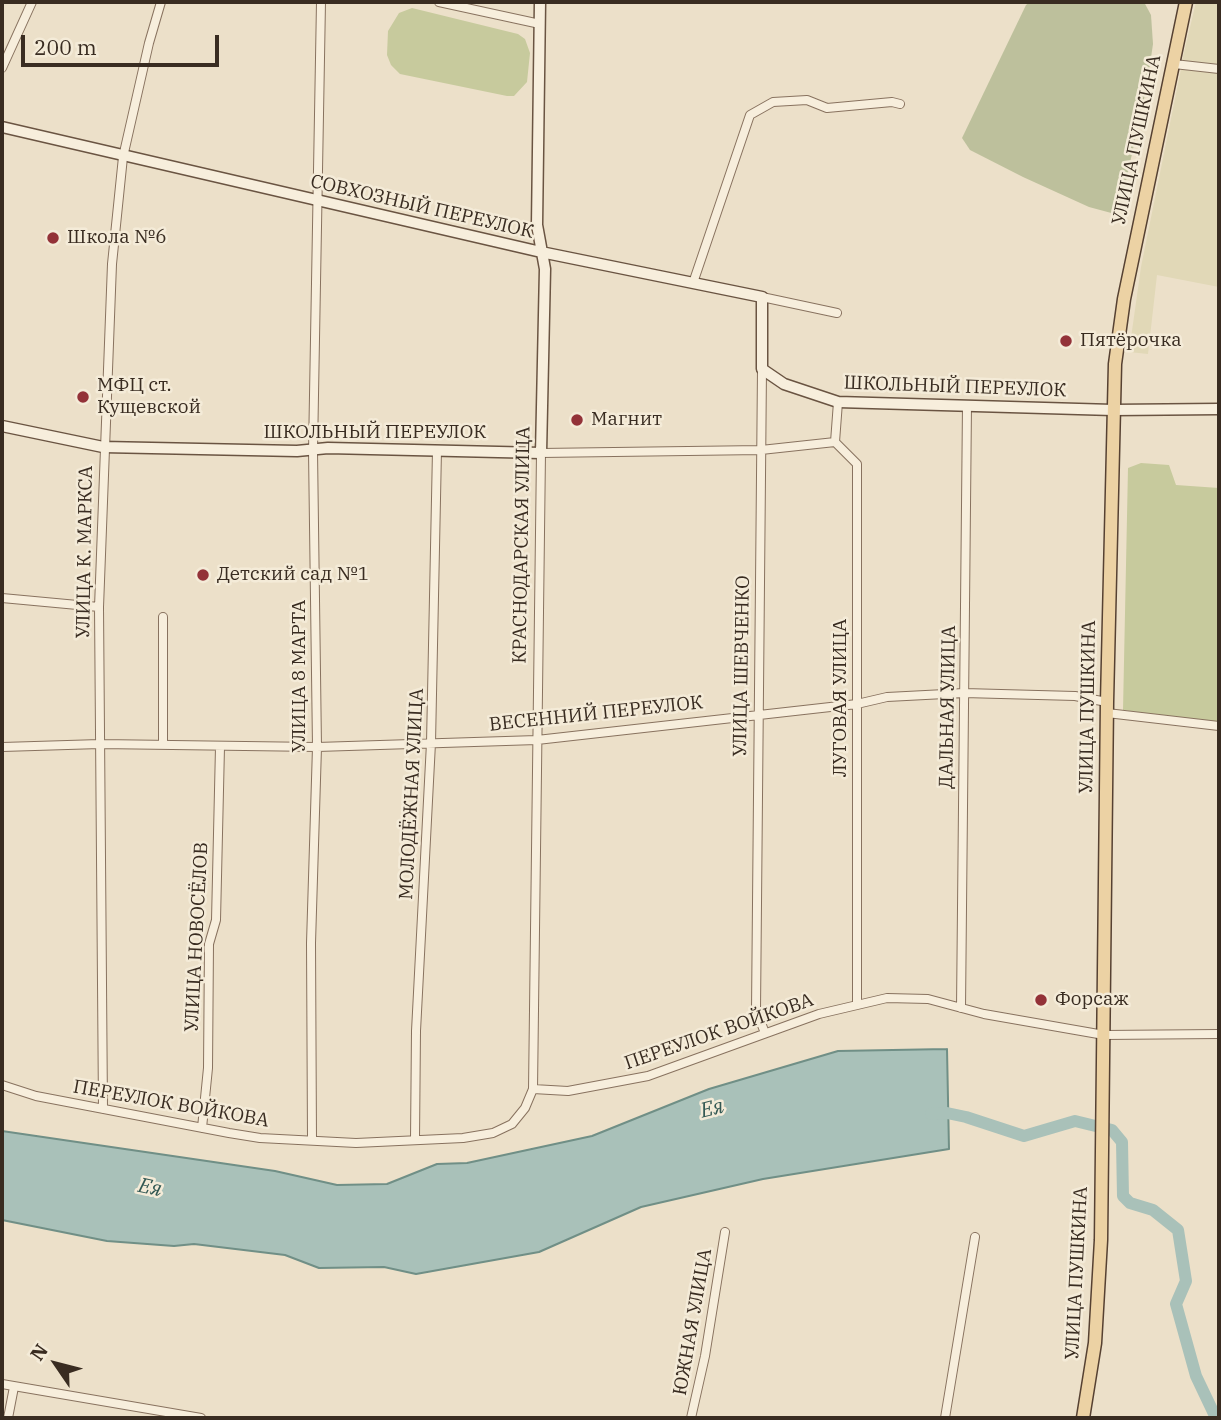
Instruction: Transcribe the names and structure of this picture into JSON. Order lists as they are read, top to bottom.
{
  "streets": {
    "main road": ["УЛИЦА ПУШКИНА"],
    "street": [
      "СОВХОЗНЫЙ ПЕРЕУЛОК",
      "ШКОЛЬНЫЙ ПЕРЕУЛОК",
      "КРАСНОДАРСКАЯ УЛИЦА",
      "УЛИЦА К. МАРКСА",
      "УЛИЦА ШЕВЧЕНКО",
      "УЛИЦА 8 МАРТА",
      "ЛУГОВАЯ УЛИЦА",
      "ДАЛЬНАЯ УЛИЦА",
      "ВЕСЕННИЙ ПЕРЕУЛОК",
      "МОЛОДЁЖНАЯ УЛИЦА",
      "УЛИЦА НОВОСЁЛОВ",
      "ПЕРЕУЛОК ВОЙКОВА",
      "ЮЖНАЯ УЛИЦА"
    ]
  },
  "crossings": [
    ["УЛИЦА ПУШКИНА", "ШКОЛЬНЫЙ ПЕРЕУЛОК"],
    ["УЛИЦА ПУШКИНА", "ВЕСЕННИЙ ПЕРЕУЛОК"],
    ["УЛИЦА ПУШКИНА", "ПЕРЕУЛОК ВОЙКОВА"],
    ["СОВХОЗНЫЙ ПЕРЕУЛОК", "КРАСНОДАРСКАЯ УЛИЦА"],
    ["СОВХОЗНЫЙ ПЕРЕУЛОК", "УЛИЦА К. МАРКСА"],
    ["СОВХОЗНЫЙ ПЕРЕУЛОК", "УЛИЦА ШЕВЧЕНКО"],
    ["СОВХОЗНЫЙ ПЕРЕУЛОК", "УЛИЦА 8 МАРТА"],
    ["ШКОЛЬНЫЙ ПЕРЕУЛОК", "КРАСНОДАРСКАЯ УЛИЦА"],
    ["ШКОЛЬНЫЙ ПЕРЕУЛОК", "УЛИЦА К. МАРКСА"],
    ["ШКОЛЬНЫЙ ПЕРЕУЛОК", "УЛИЦА ШЕВЧЕНКО"],
    ["ШКОЛЬНЫЙ ПЕРЕУЛОК", "УЛИЦА 8 МАРТА"],
    ["ШКОЛЬНЫЙ ПЕРЕУЛОК", "ЛУГОВАЯ УЛИЦА"],
    ["ШКОЛЬНЫЙ ПЕРЕУЛОК", "ДАЛЬНАЯ УЛИЦА"],
    ["ШКОЛЬНЫЙ ПЕРЕУЛОК", "МОЛОДЁЖНАЯ УЛИЦА"],
    ["КРАСНОДАРСКАЯ УЛИЦА", "ВЕСЕННИЙ ПЕРЕУЛОК"],
    ["КРАСНОДАРСКАЯ УЛИЦА", "ПЕРЕУЛОК ВОЙКОВА"],
    ["УЛИЦА К. МАРКСА", "ВЕСЕННИЙ ПЕРЕУЛОК"],
    ["УЛИЦА К. МАРКСА", "ПЕРЕУЛОК ВОЙКОВА"],
    ["УЛИЦА ШЕВЧЕНКО", "ВЕСЕННИЙ ПЕРЕУЛОК"],
    ["УЛИЦА ШЕВЧЕНКО", "ПЕРЕУЛОК ВОЙКОВА"],
    ["УЛИЦА 8 МАРТА", "ВЕСЕННИЙ ПЕРЕУЛОК"],
    ["УЛИЦА 8 МАРТА", "ПЕРЕУЛОК ВОЙКОВА"],
    ["ЛУГОВАЯ УЛИЦА", "ВЕСЕННИЙ ПЕРЕУЛОК"],
    ["ЛУГОВАЯ УЛИЦА", "ПЕРЕУЛОК ВОЙКОВА"],
    ["ДАЛЬНАЯ УЛИЦА", "ВЕСЕННИЙ ПЕРЕУЛОК"],
    ["ДАЛЬНАЯ УЛИЦА", "ПЕРЕУЛОК ВОЙКОВА"],
    ["ВЕСЕННИЙ ПЕРЕУЛОК", "МОЛОДЁЖНАЯ УЛИЦА"],
    ["ВЕСЕННИЙ ПЕРЕУЛОК", "УЛИЦА НОВОСЁЛОВ"],
    ["МОЛОДЁЖНАЯ УЛИЦА", "ПЕРЕУЛОК ВОЙКОВА"],
    ["УЛИЦА НОВОСЁЛОВ", "ПЕРЕУЛОК ВОЙКОВА"]
  ],
  "water": ["Ея"],
  "places": [
    "Школа №6",
    "Пятёрочка",
    "МФЦ ст. Кущевской",
    "Магнит",
    "Детский сад №1",
    "Форсаж"
  ],
  "scale_bar": "200 m",
  "north": "top left"
}
